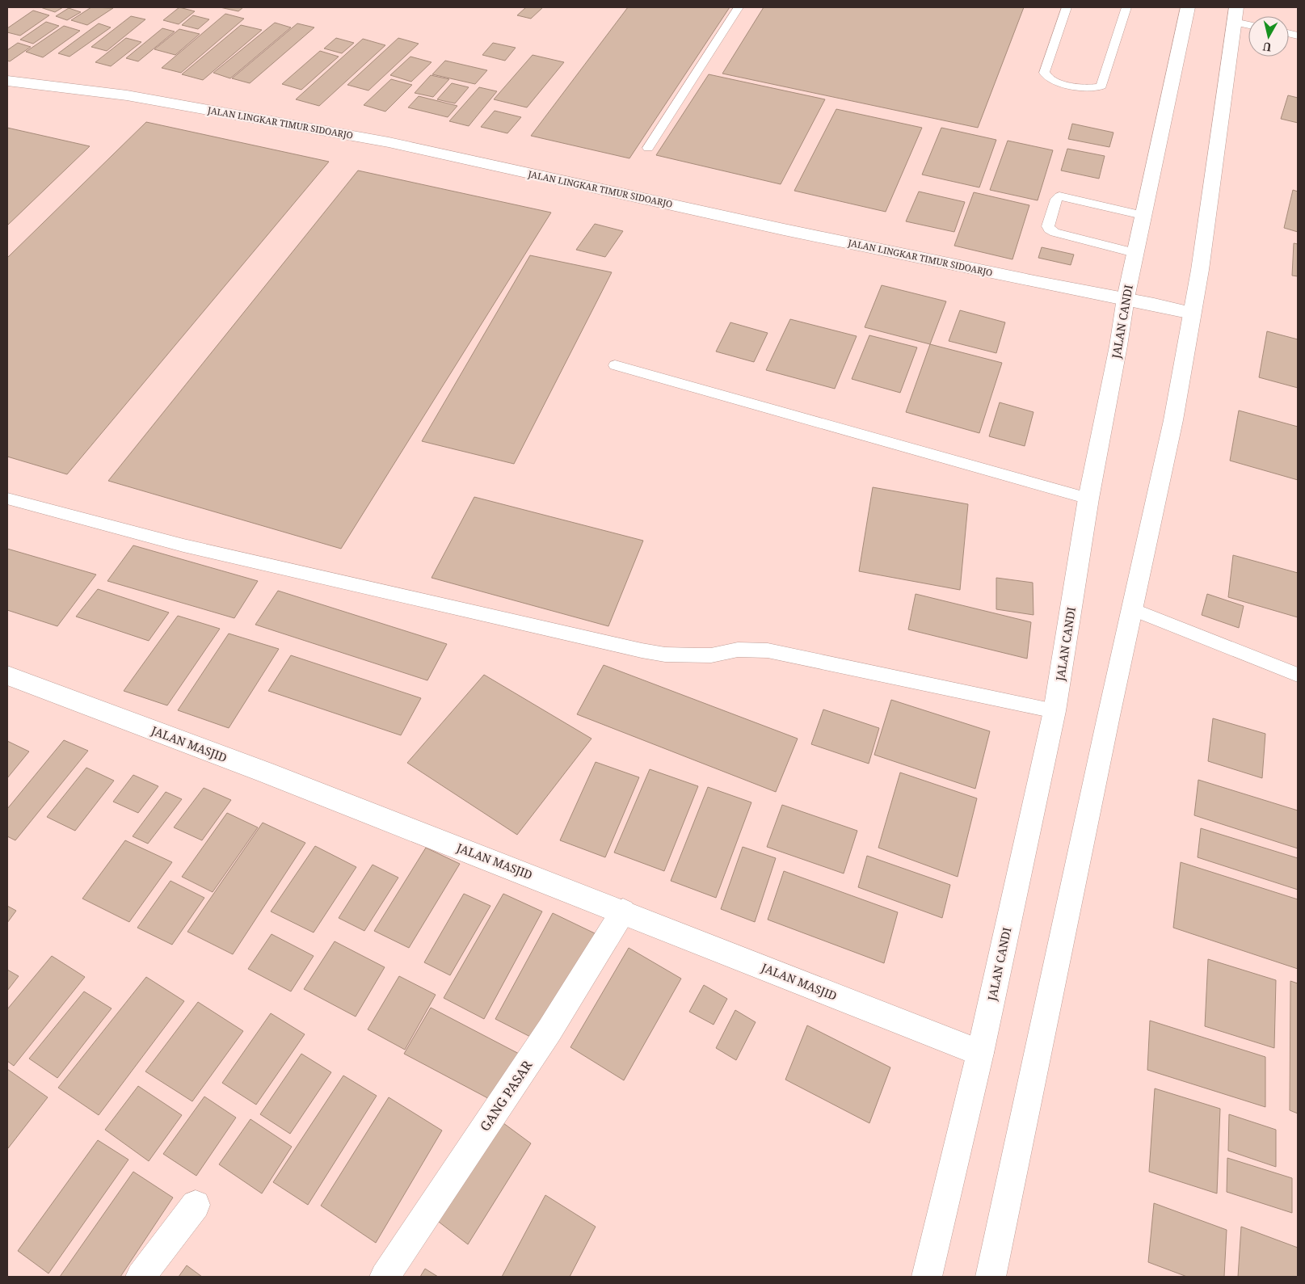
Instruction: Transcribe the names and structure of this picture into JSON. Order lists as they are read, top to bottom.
{
  "streets": {
    "main road": [
      "JALAN LINGKAR TIMUR SIDOARJO",
      "JALAN CANDI",
      "JALAN MASJID",
      "GANG PASAR"
    ]
  },
  "crossings": [
    ["JALAN LINGKAR TIMUR SIDOARJO", "JALAN CANDI"],
    ["JALAN CANDI", "JALAN MASJID"],
    ["JALAN MASJID", "GANG PASAR"]
  ],
  "north": "bottom"
}
